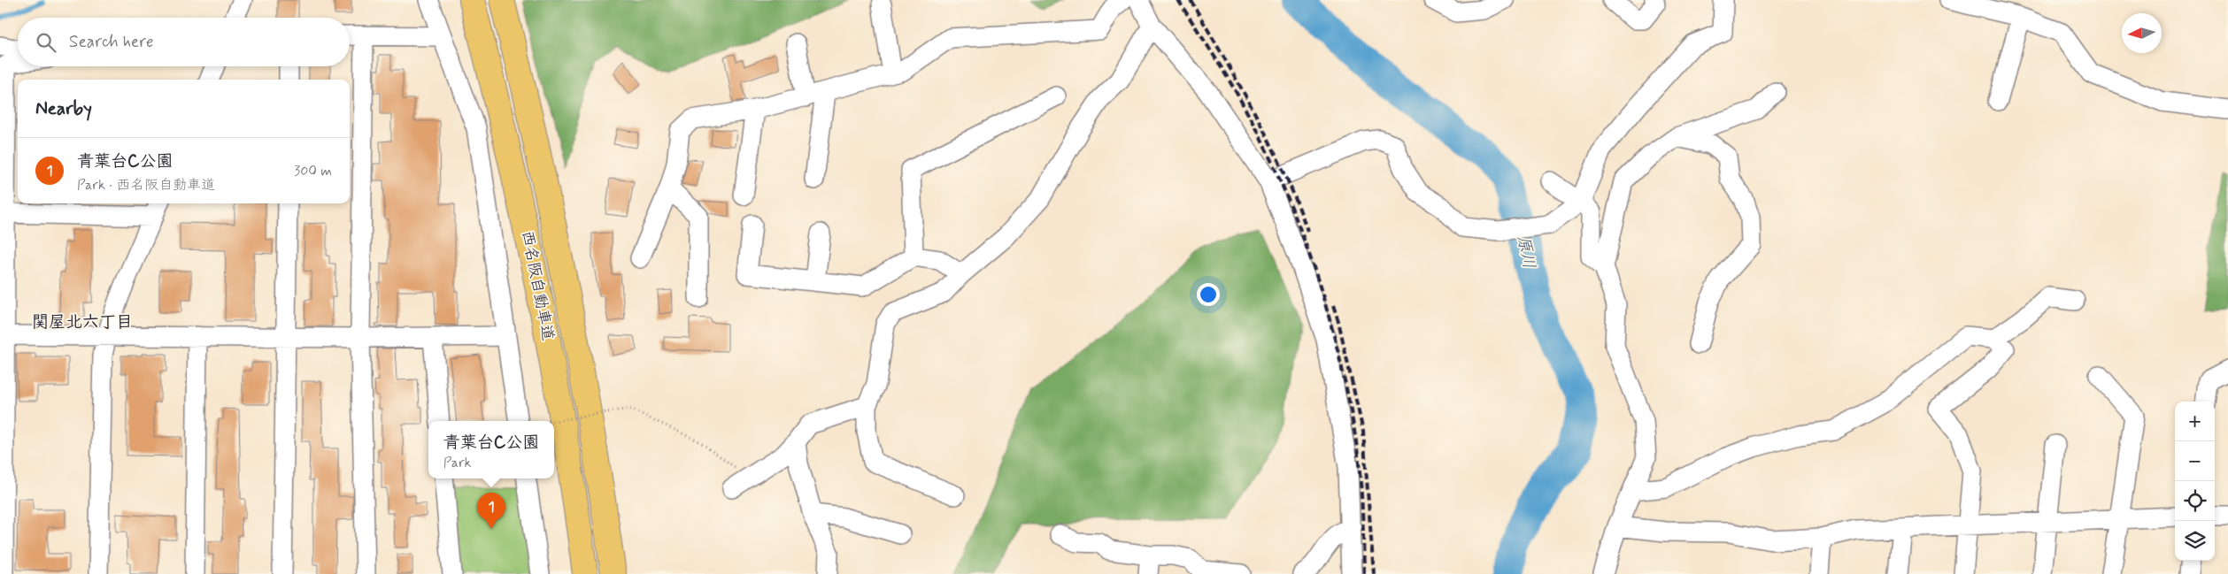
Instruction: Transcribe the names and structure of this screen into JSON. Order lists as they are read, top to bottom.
{
  "streets": {
    "highway": ["西名阪自動車道"]
  },
  "districts": ["関屋北六丁目"],
  "water": ["原川"],
  "north": "left",
  "page": {
    "search": "Search here",
    "heading": "Nearby",
    "list": [
      {
        "mark": "1",
        "name": "青葉台C公園",
        "note": "Park · 西名阪自動車道",
        "value": "300 m"
      }
    ],
    "map_buttons": ["+", "−"],
    "popup": ["青葉台C公園", "Park"],
    "pins": "1"
  }
}
